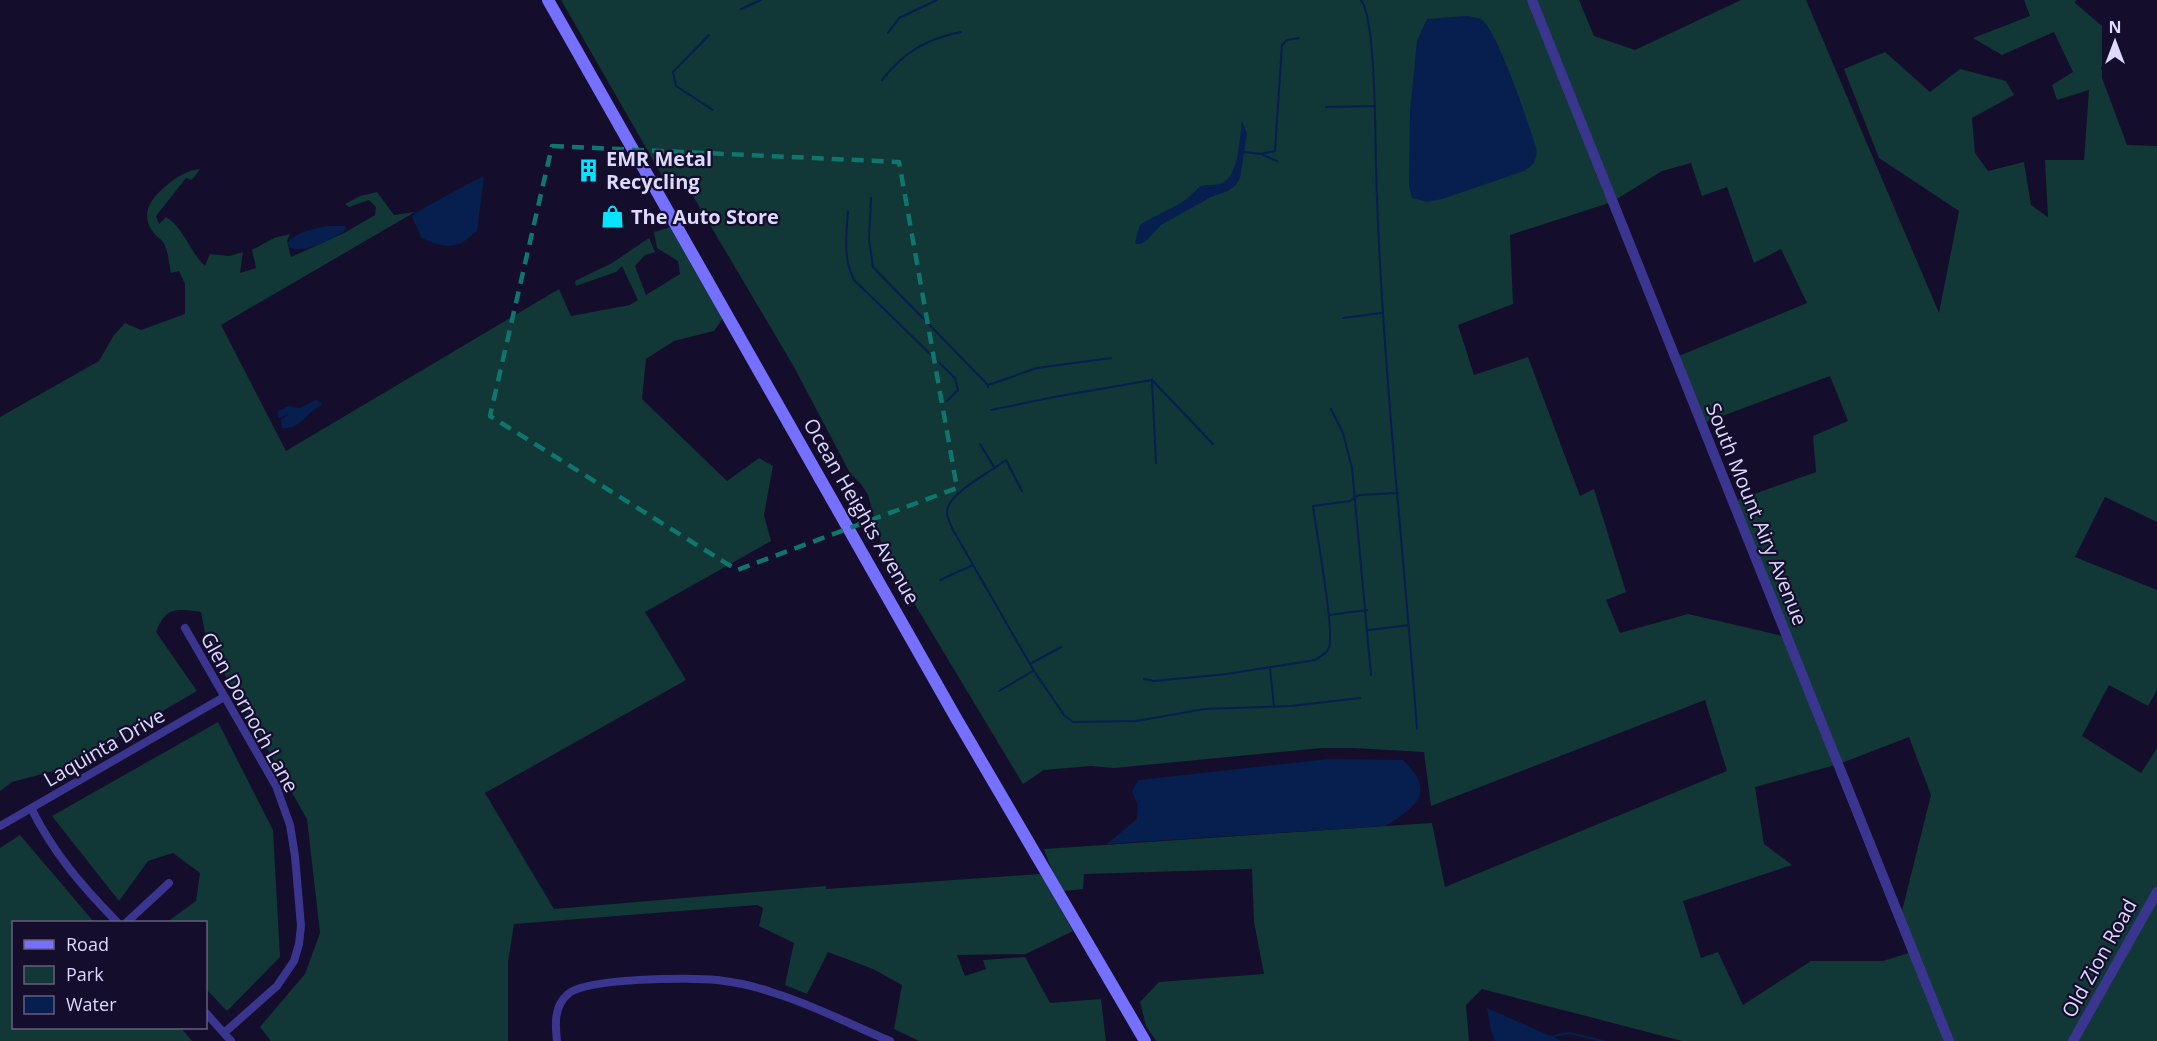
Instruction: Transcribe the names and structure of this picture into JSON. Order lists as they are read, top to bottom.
{
  "streets": {
    "main road": ["Ocean Heights Avenue"],
    "street": [
      "South Mount Airy Avenue",
      "Glen Dornoch Lane",
      "Laquinta Drive",
      "Old Zion Road"
    ]
  },
  "crossings": [
    ["Glen Dornoch Lane", "Laquinta Drive"]
  ],
  "places": {
    "building": ["EMR Metal Recycling"],
    "shop": ["The Auto Store"]
  },
  "legend": ["Road", "Park", "Water"],
  "north": "top"
}
